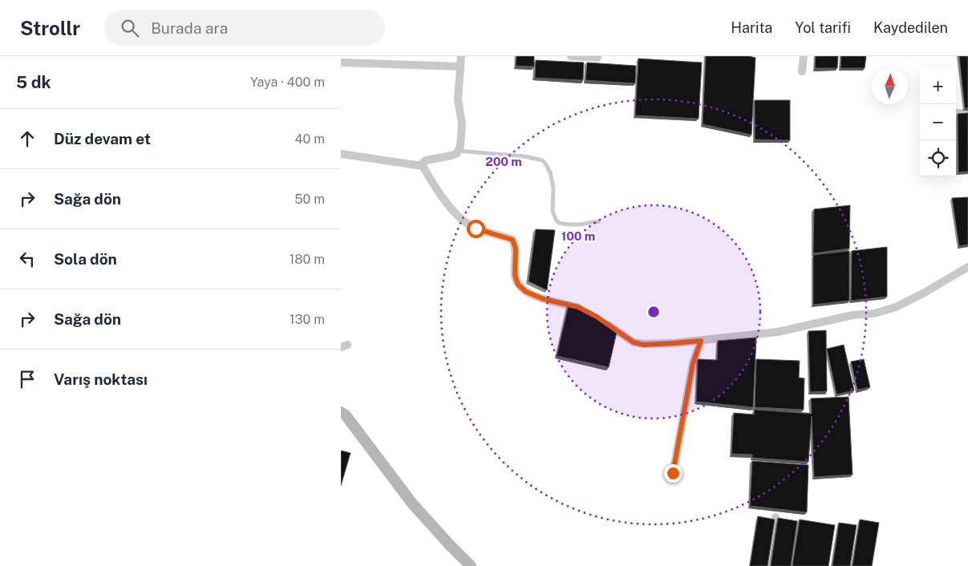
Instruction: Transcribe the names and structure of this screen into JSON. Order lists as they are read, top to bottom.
{
  "north": "top",
  "page": {
    "header": "Strollr",
    "search": "Burada ara",
    "nav": ["Harita", "Yol tarifi", "Kaydedilen"],
    "heading": ["5 dk", "Yaya · 400 m"],
    "map_buttons": ["+", "−"],
    "list": [
      ["Düz devam et", "40 m"],
      ["Sağa dön", "50 m"],
      ["Sola dön", "180 m"],
      ["Sağa dön", "130 m"],
      "Varış noktası"
    ]
  },
  "rings": ["200 m", "100 m"]
}
